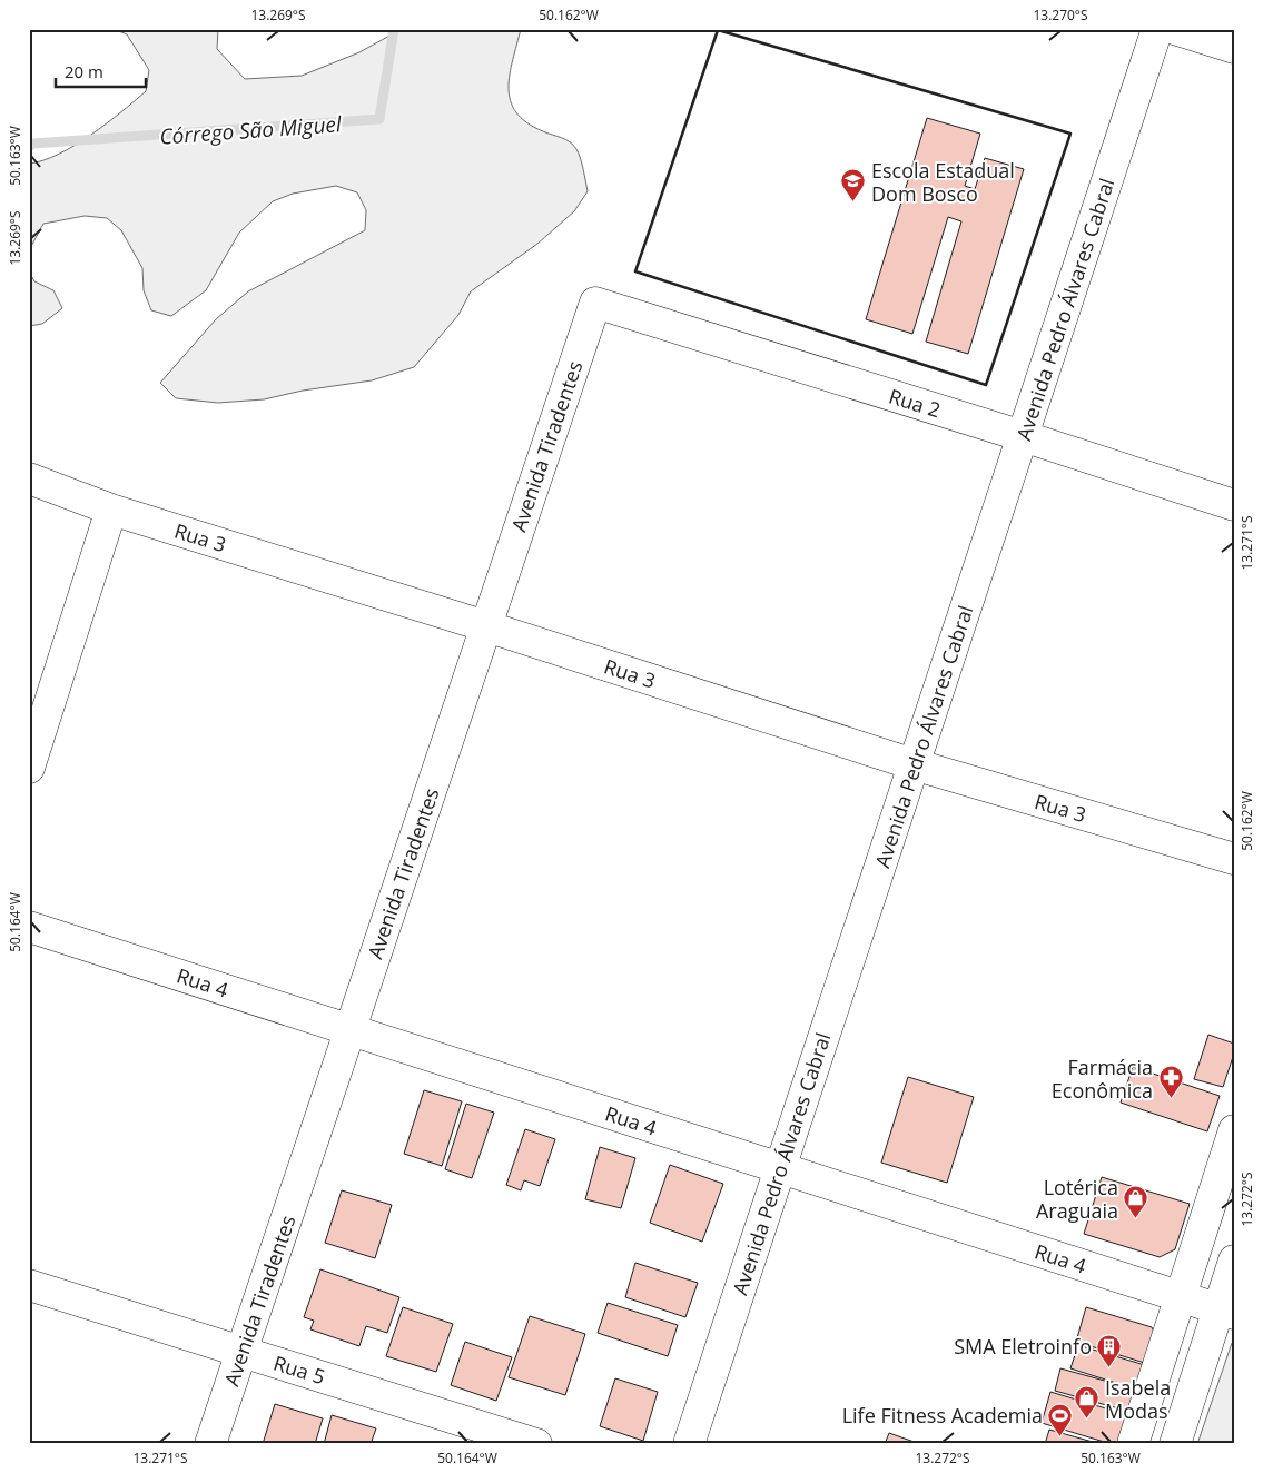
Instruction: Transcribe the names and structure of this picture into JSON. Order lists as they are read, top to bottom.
{
  "streets": {
    "street": [
      "Avenida Pedro Álvares Cabral",
      "Rua 2",
      "Avenida Tiradentes",
      "Rua 3",
      "Rua 4",
      "Rua 5"
    ]
  },
  "crossings": [
    ["Avenida Pedro Álvares Cabral", "Rua 2"],
    ["Avenida Pedro Álvares Cabral", "Rua 3"],
    ["Avenida Pedro Álvares Cabral", "Rua 4"],
    ["Rua 2", "Avenida Tiradentes"],
    ["Avenida Tiradentes", "Rua 3"],
    ["Avenida Tiradentes", "Rua 4"],
    ["Avenida Tiradentes", "Rua 5"]
  ],
  "water": ["Córrego São Miguel"],
  "places": {
    "school or university": ["Escola Estadual Dom Bosco"],
    "pharmacy": ["Farmácia Econômica"],
    "shop": ["Lotérica Araguaia", "Isabela Modas"],
    "building": ["SMA Eletroinfo"],
    "sports": ["Life Fitness Academia"]
  },
  "scale_bar": "20 m",
  "coordinates": [
    "13.269°S",
    "50.162°W",
    "13.270°S",
    "50.163°W",
    "13.271°S",
    "50.164°W",
    "13.272°S"
  ]
}
